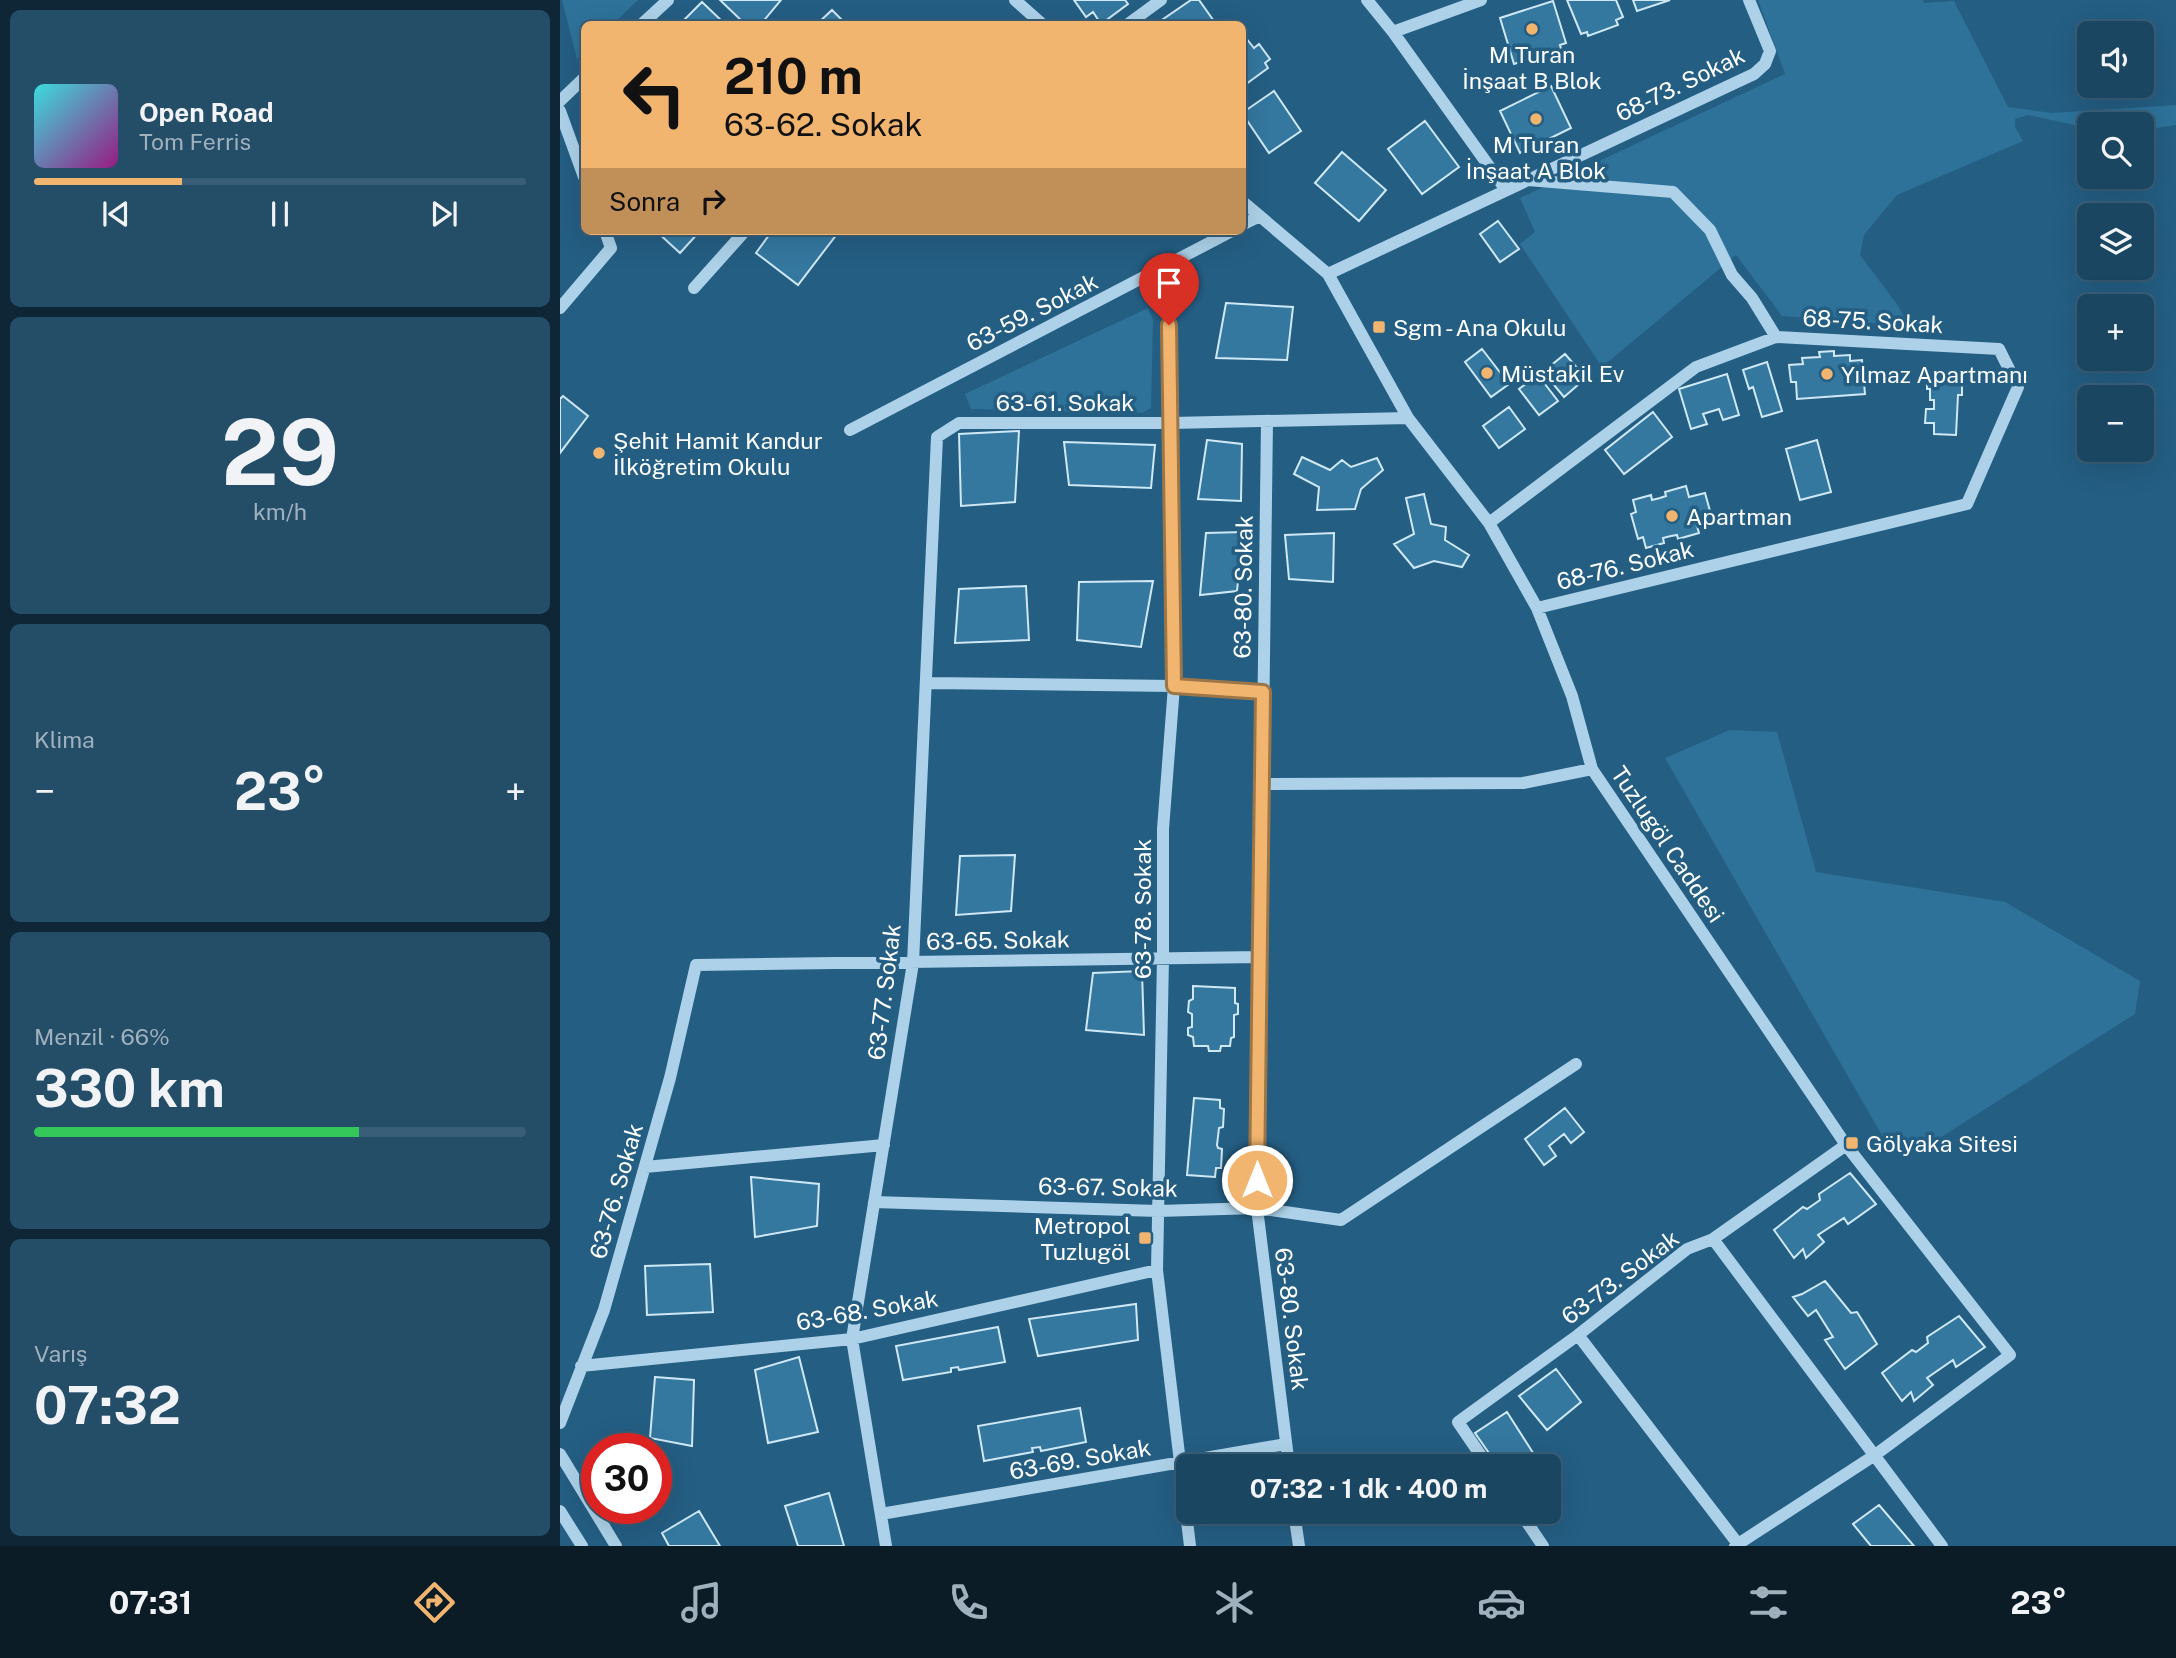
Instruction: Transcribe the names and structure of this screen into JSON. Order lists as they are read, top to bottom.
{
  "streets": {
    "street": [
      "68-73. Sokak",
      "63-59. Sokak",
      "68-75. Sokak",
      "63-61. Sokak",
      "68-76. Sokak",
      "63-80. Sokak",
      "Tuzlugöl Caddesi",
      "63-78. Sokak",
      "63-65. Sokak",
      "63-77. Sokak",
      "63-67. Sokak",
      "63-76. Sokak",
      "63-73. Sokak",
      "63-68. Sokak",
      "63-69. Sokak"
    ]
  },
  "crossings": [
    ["68-73. Sokak", "68-75. Sokak"],
    ["68-73. Sokak", "Tuzlugöl Caddesi"],
    ["63-59. Sokak", "63-78. Sokak"],
    ["68-75. Sokak", "68-76. Sokak"],
    ["63-61. Sokak", "63-80. Sokak"],
    ["63-61. Sokak", "Tuzlugöl Caddesi"],
    ["63-61. Sokak", "63-78. Sokak"],
    ["63-61. Sokak", "63-77. Sokak"],
    ["68-76. Sokak", "Tuzlugöl Caddesi"],
    ["63-80. Sokak", "63-65. Sokak"],
    ["63-80. Sokak", "63-67. Sokak"],
    ["63-80. Sokak", "63-69. Sokak"],
    ["Tuzlugöl Caddesi", "63-73. Sokak"],
    ["63-78. Sokak", "63-65. Sokak"],
    ["63-78. Sokak", "63-67. Sokak"],
    ["63-78. Sokak", "63-68. Sokak"],
    ["63-65. Sokak", "63-77. Sokak"],
    ["63-65. Sokak", "63-76. Sokak"],
    ["63-77. Sokak", "63-67. Sokak"],
    ["63-77. Sokak", "63-68. Sokak"],
    ["63-77. Sokak", "63-69. Sokak"],
    ["63-76. Sokak", "63-68. Sokak"]
  ],
  "places": {
    "other": [
      "M Turan İnşaat B Blok",
      "M Turan İnşaat A Blok",
      "Müstakil Ev",
      "Yılmaz Apartmanı",
      "Şehit Hamit Kandur İlköğretim Okulu",
      "Apartman"
    ],
    "transit": ["Sgm - Ana Okulu", "Gölyaka Sitesi", "Metropol Tuzlugöl"]
  },
  "page": {
    "map_buttons": ["+", "−"],
    "turn": ["210 m", "63-62. Sokak"],
    "song": ["Open Road", "Tom Ferris"],
    "then": "Sonra",
    "tile": [
      ["29", "km/h"],
      "Klima",
      ["Menzil · 66%", "330 km"],
      ["Varış", "07:32"]
    ],
    "heat": ["−", "23°", "+"],
    "limit": "30",
    "trip": "07:32 · 1 dk · 400 m",
    "tabs": ["07:31", "23°"]
  }
}
